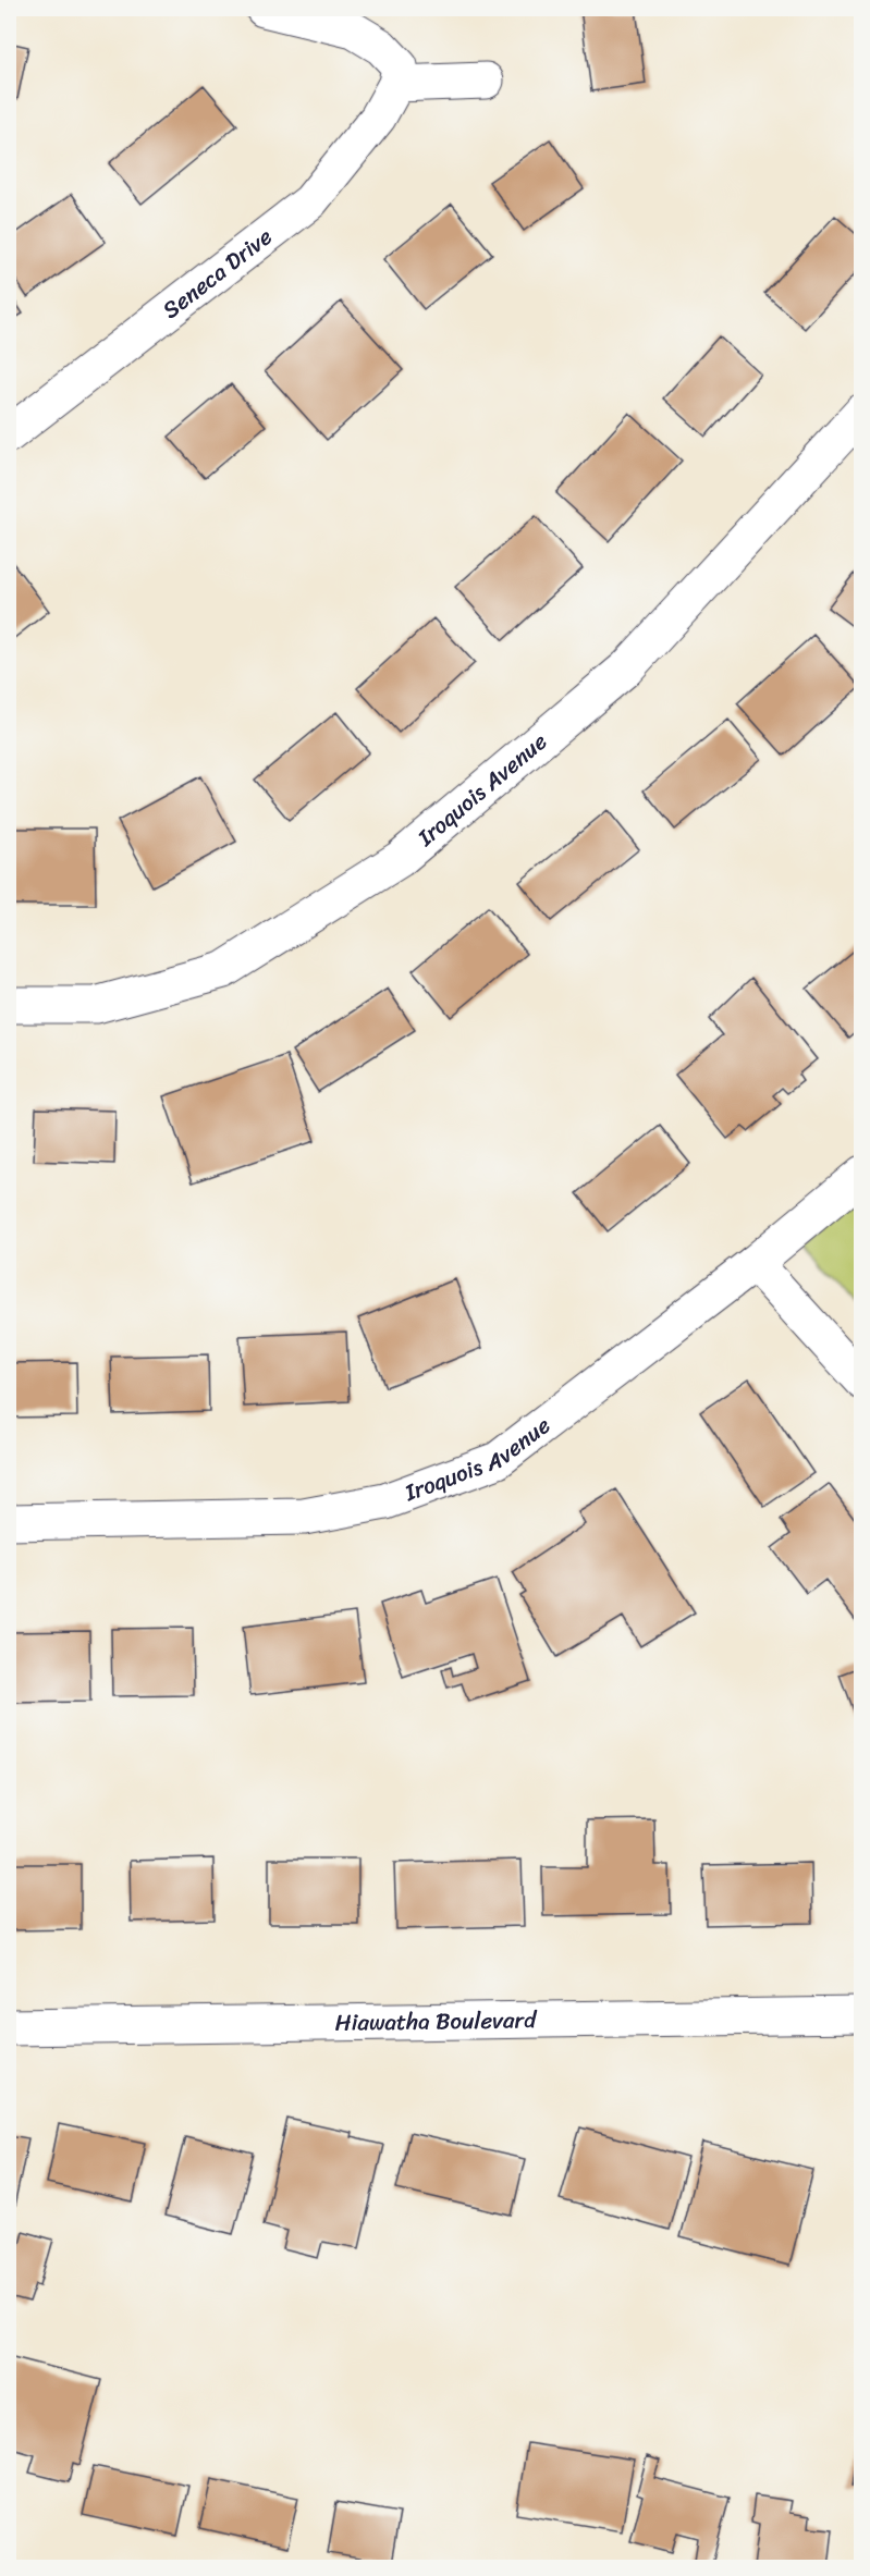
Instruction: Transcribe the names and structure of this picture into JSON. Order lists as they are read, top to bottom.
{
  "streets": {
    "street": ["Seneca Drive", "Iroquois Avenue", "Hiawatha Boulevard"]
  }
}
